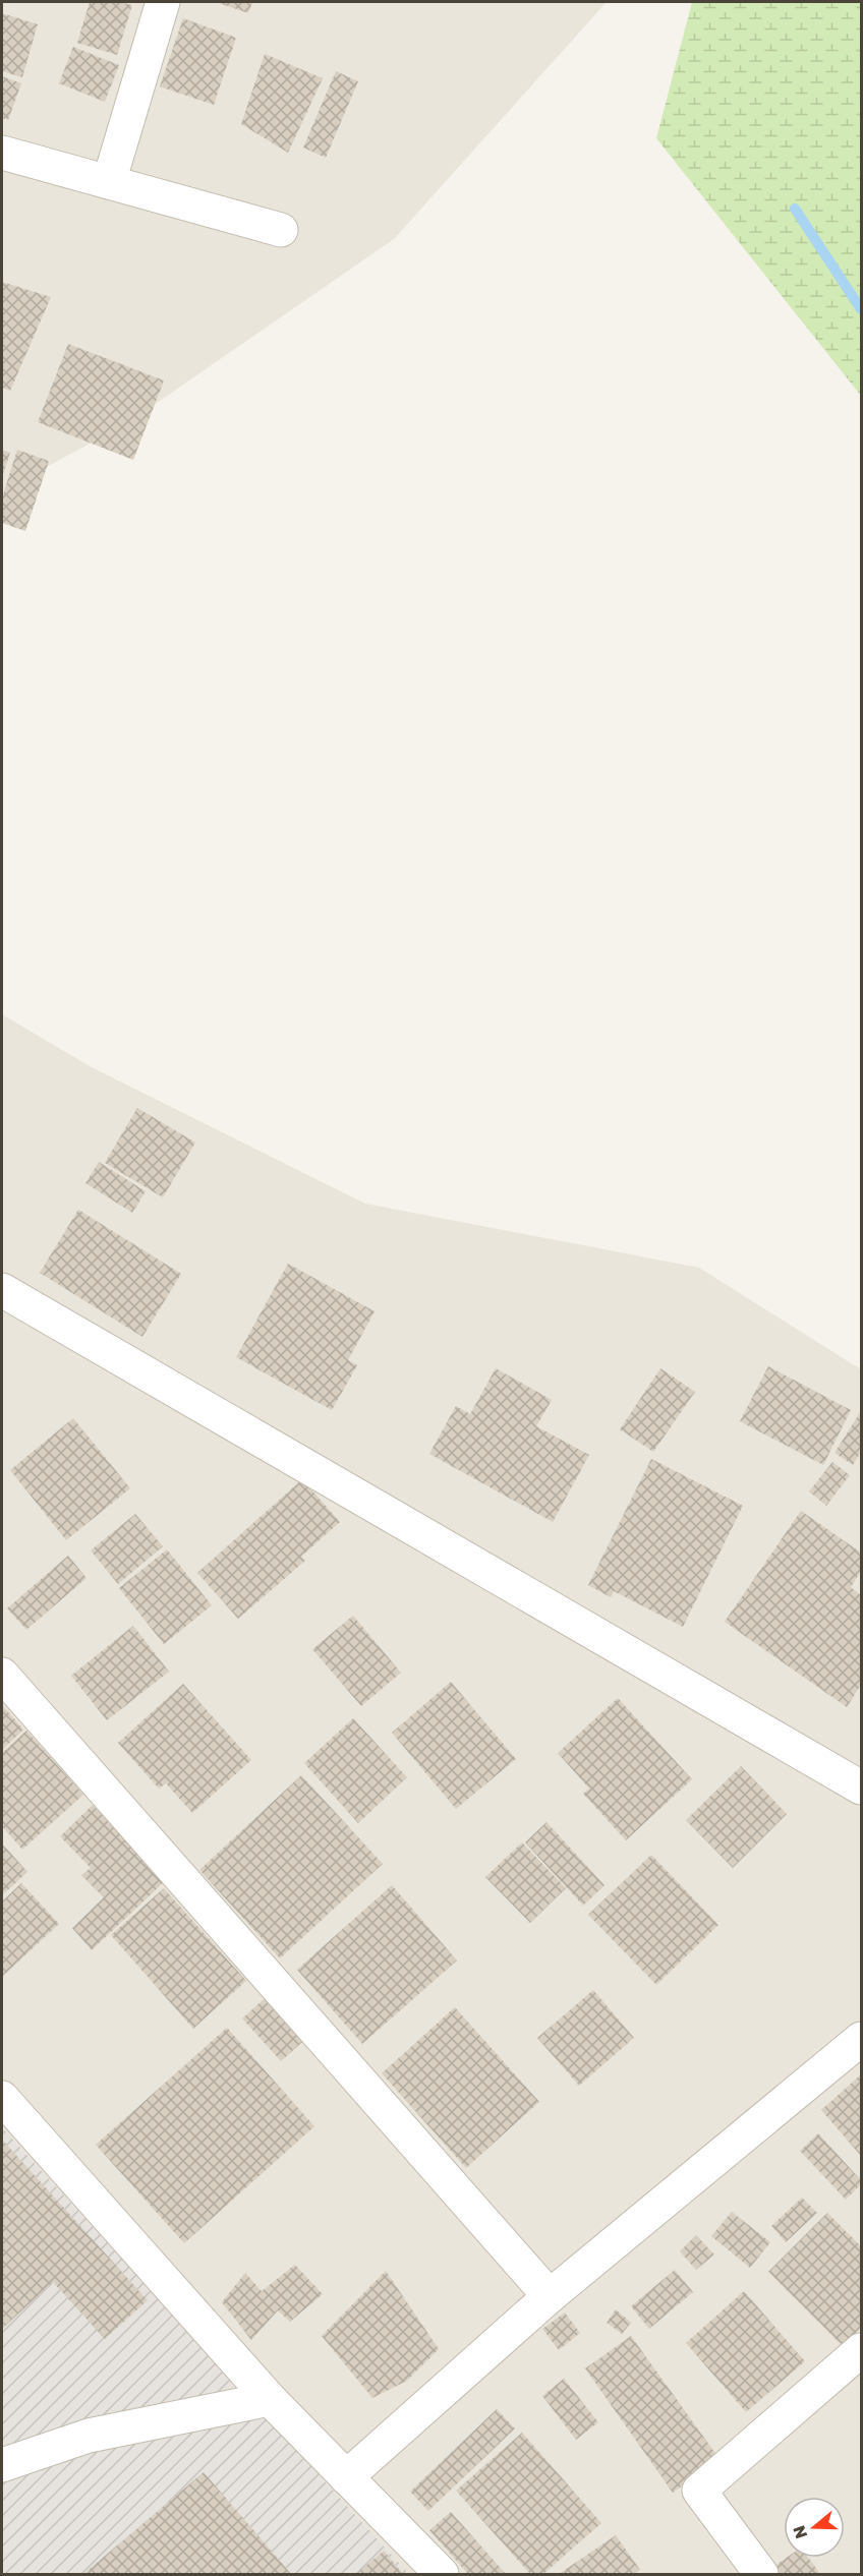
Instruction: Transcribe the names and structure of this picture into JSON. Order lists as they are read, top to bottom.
{
  "north": "left"
}
